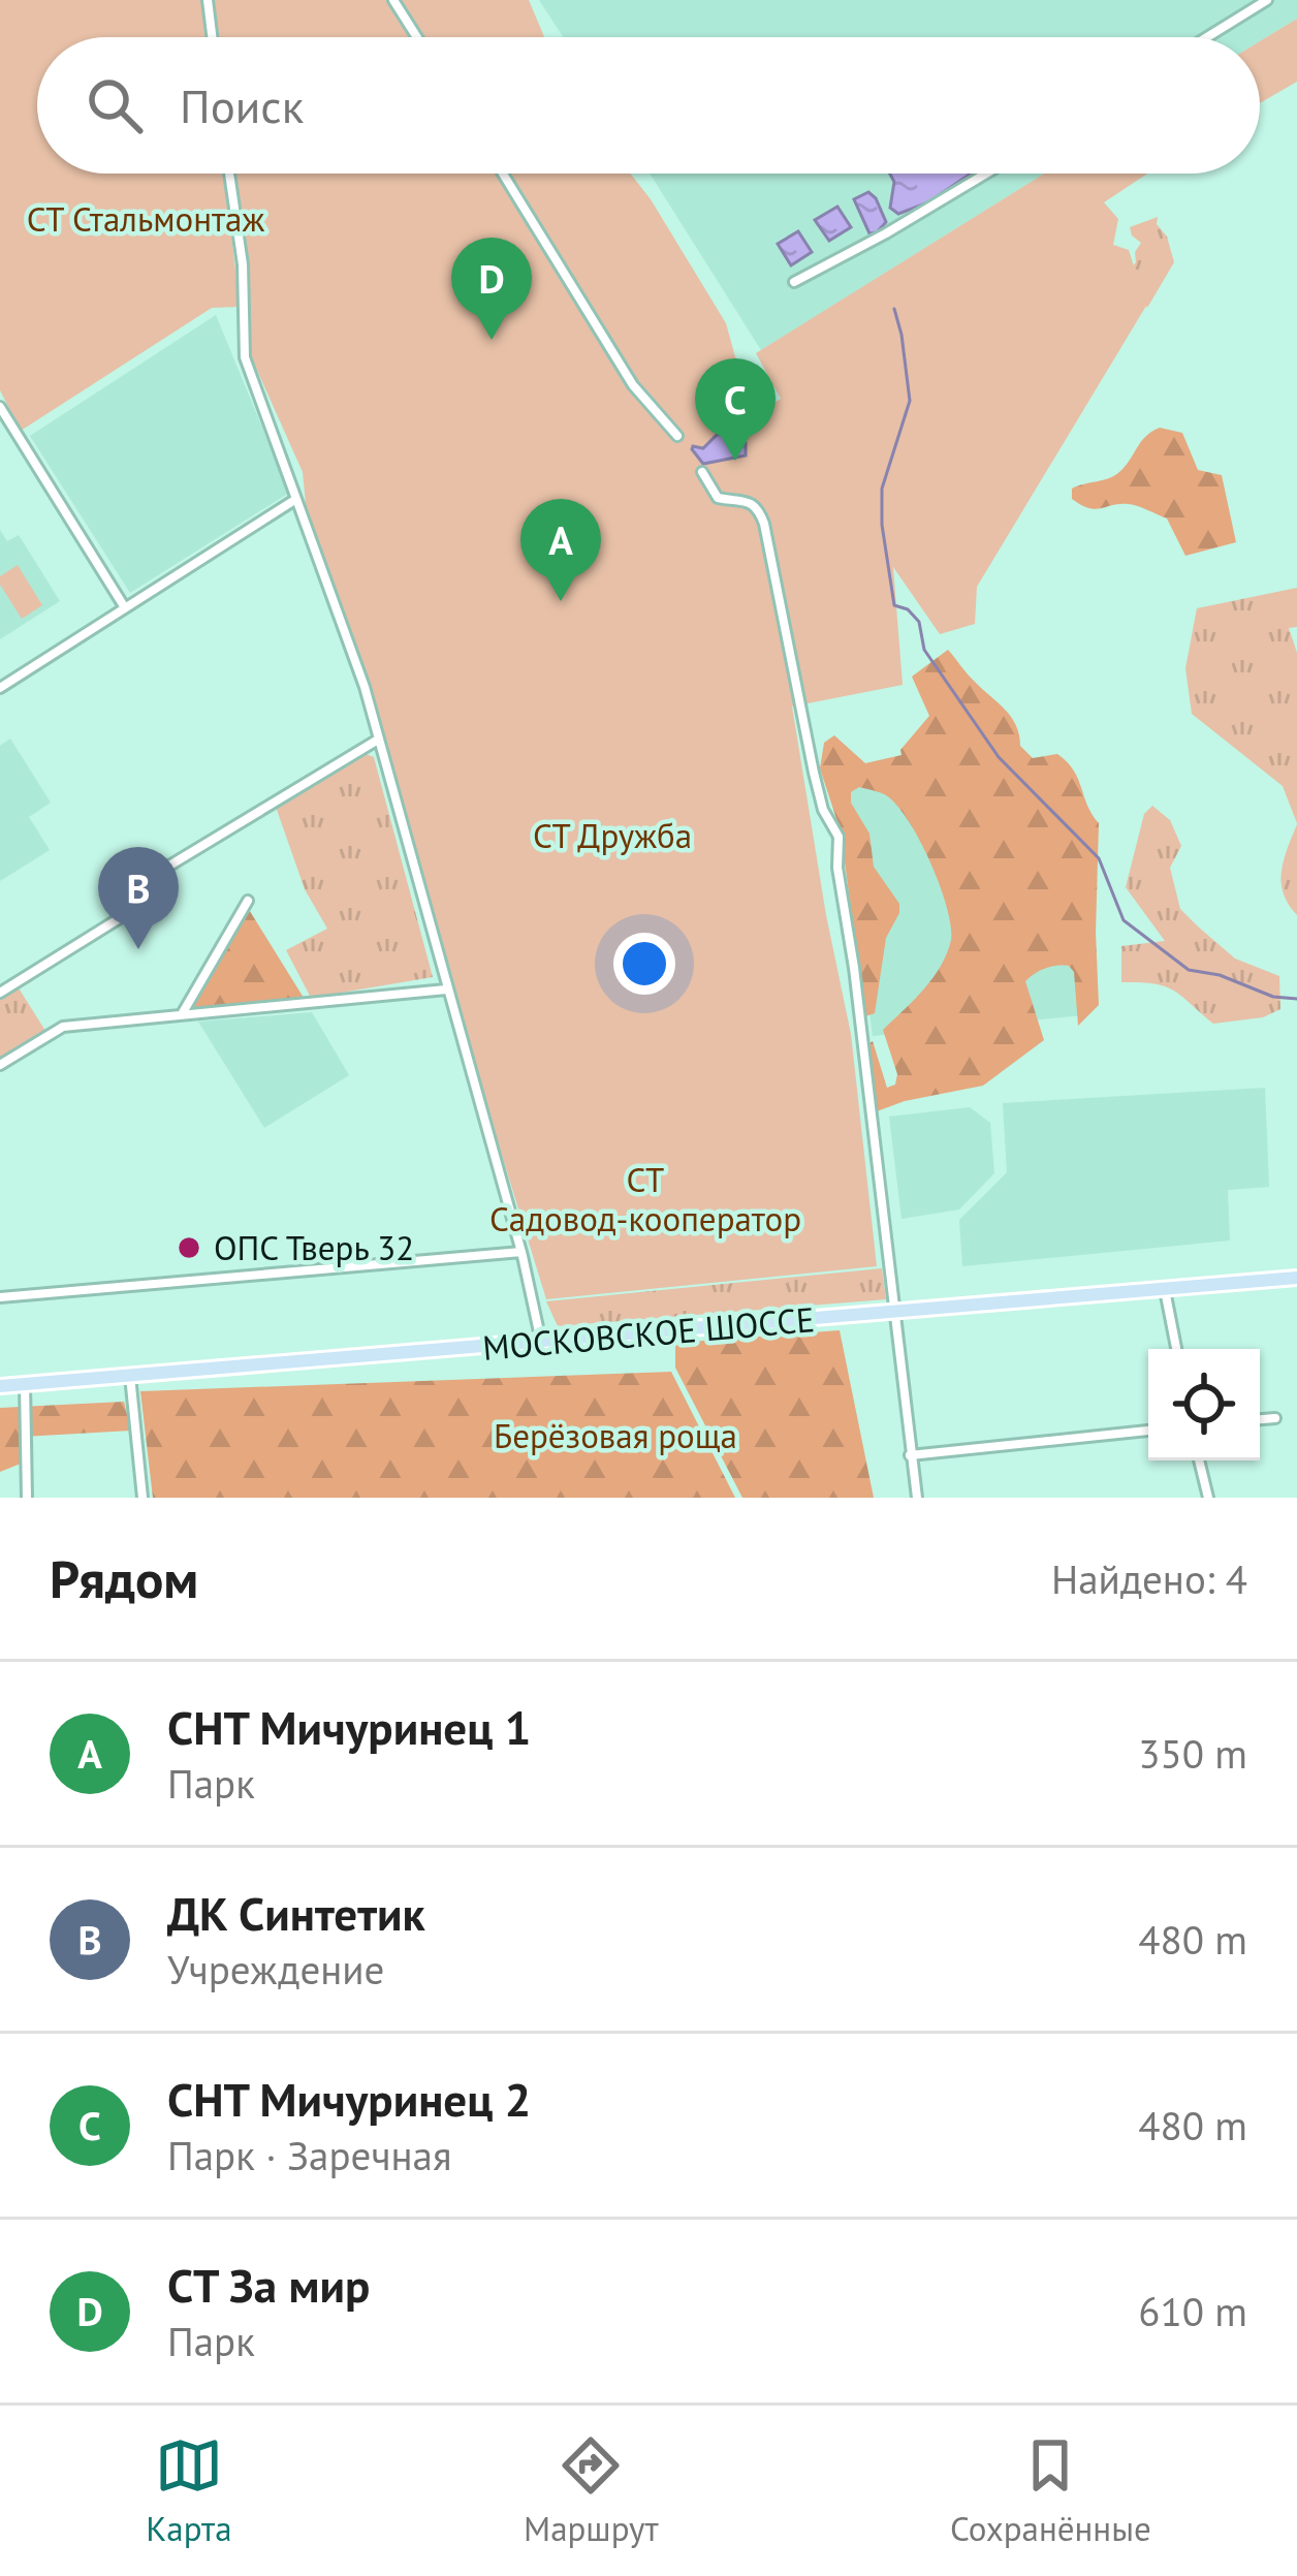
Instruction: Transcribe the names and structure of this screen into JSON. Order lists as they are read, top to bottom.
{
  "streets": {
    "main road": ["МОСКОВСКОЕ ШОССЕ"]
  },
  "parks": [
    "СТ Стальмонтаж",
    "СТ Дружба",
    "СТ Садовод-кооператор",
    "Берёзовая роща"
  ],
  "places": ["ОПС Тверь 32"],
  "page": {
    "search": "Поиск",
    "pins": [
      "D",
      "C",
      "A",
      "B"
    ],
    "heading": ["Рядом", "Найдено: 4"],
    "list": [
      {
        "mark": "A",
        "name": "СНТ Мичуринец 1",
        "note": "Парк",
        "value": "350 m"
      },
      {
        "mark": "B",
        "name": "ДК Синтетик",
        "note": "Учреждение",
        "value": "480 m"
      },
      {
        "mark": "C",
        "name": "СНТ Мичуринец 2",
        "note": "Парк · Заречная",
        "value": "480 m"
      },
      {
        "mark": "D",
        "name": "СТ За мир",
        "note": "Парк",
        "value": "610 m"
      }
    ],
    "nav": ["Карта", "Маршрут", "Сохранённые"]
  }
}
